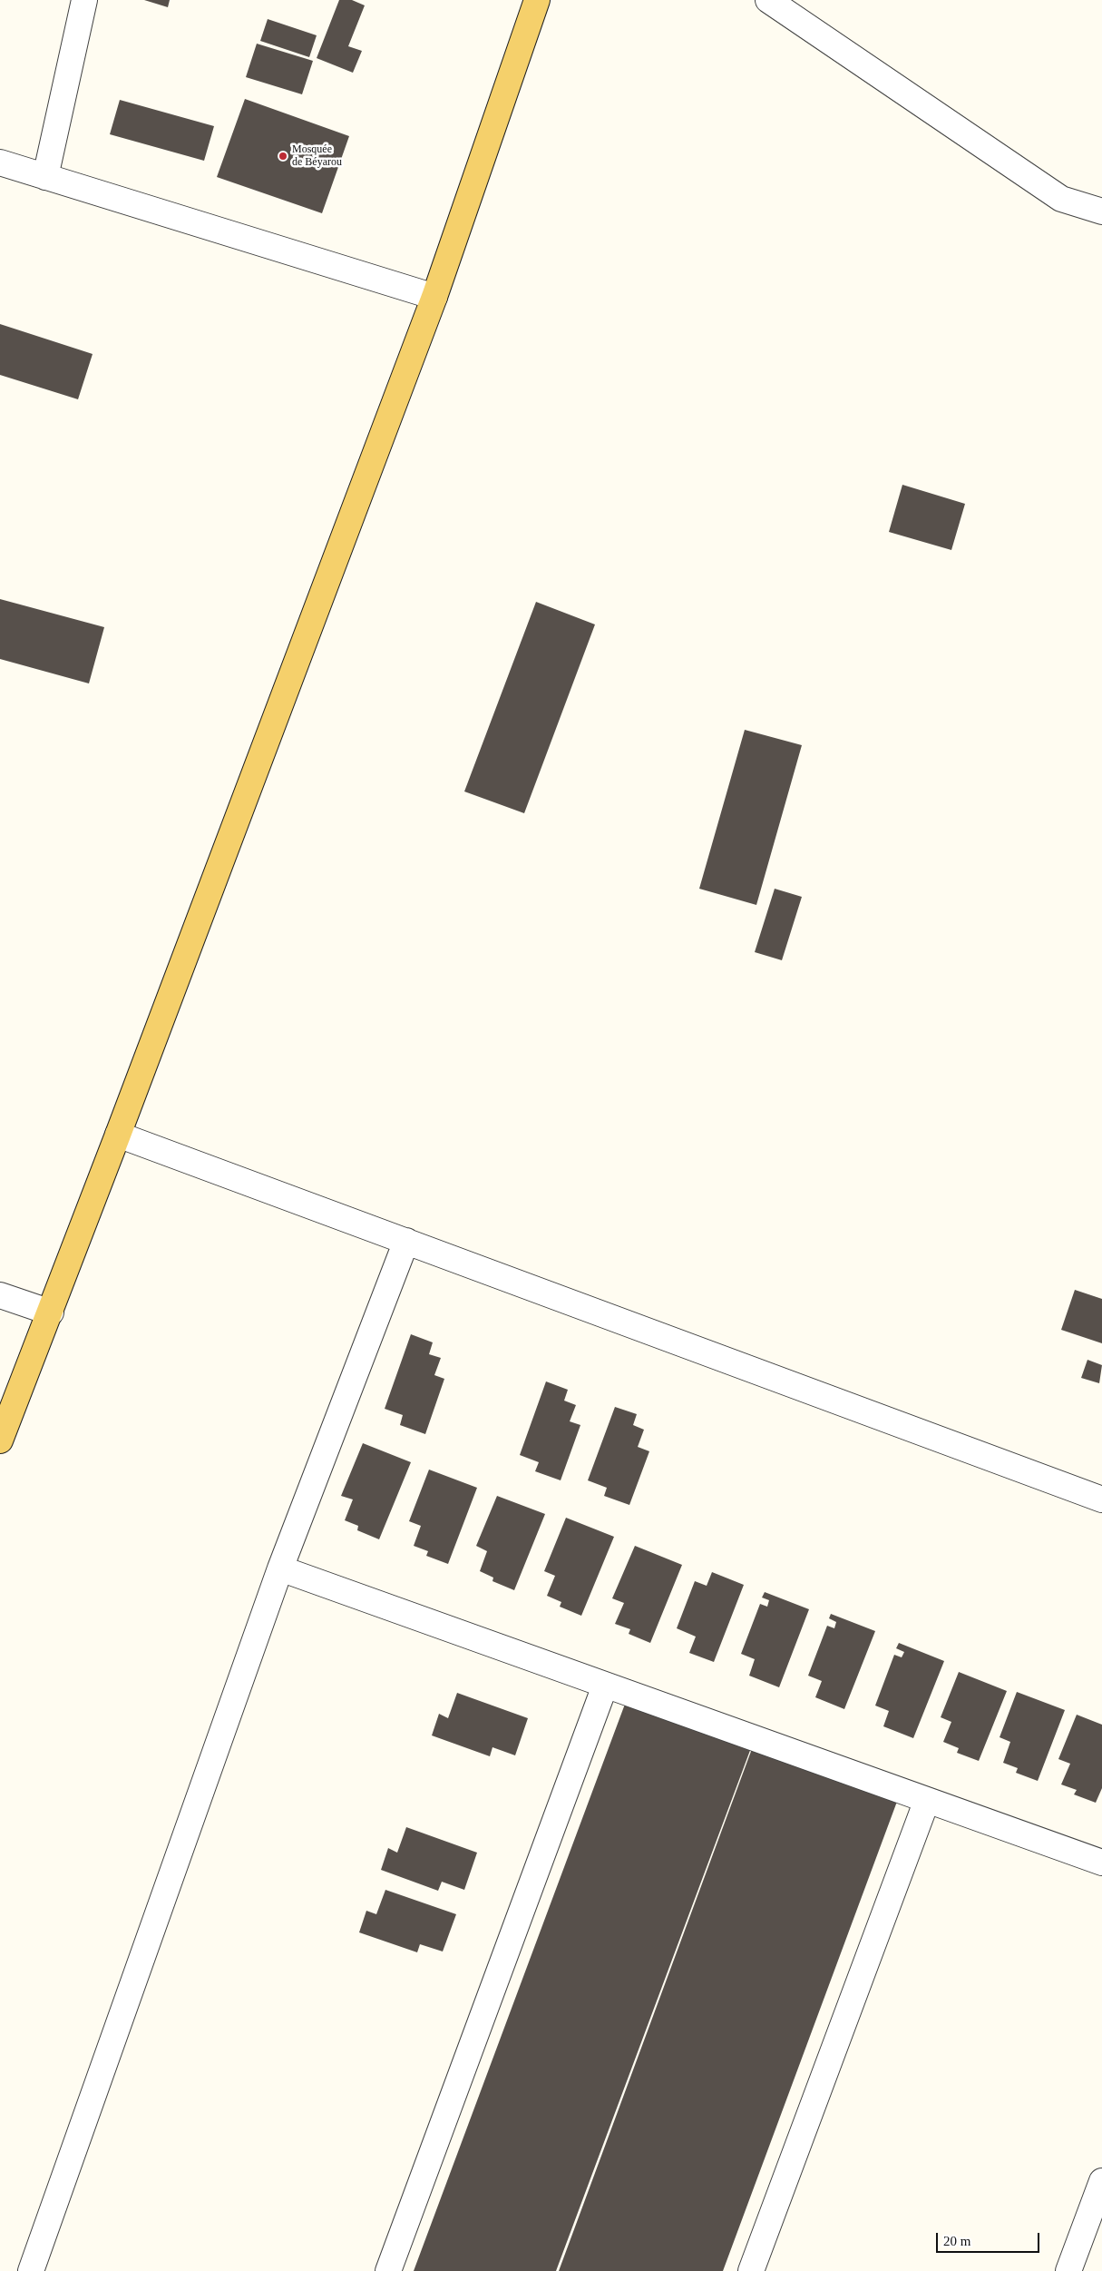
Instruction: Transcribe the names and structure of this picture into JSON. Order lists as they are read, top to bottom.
{
  "places": ["Mosquée de Béyarou"],
  "scale_bar": "20 m"
}
